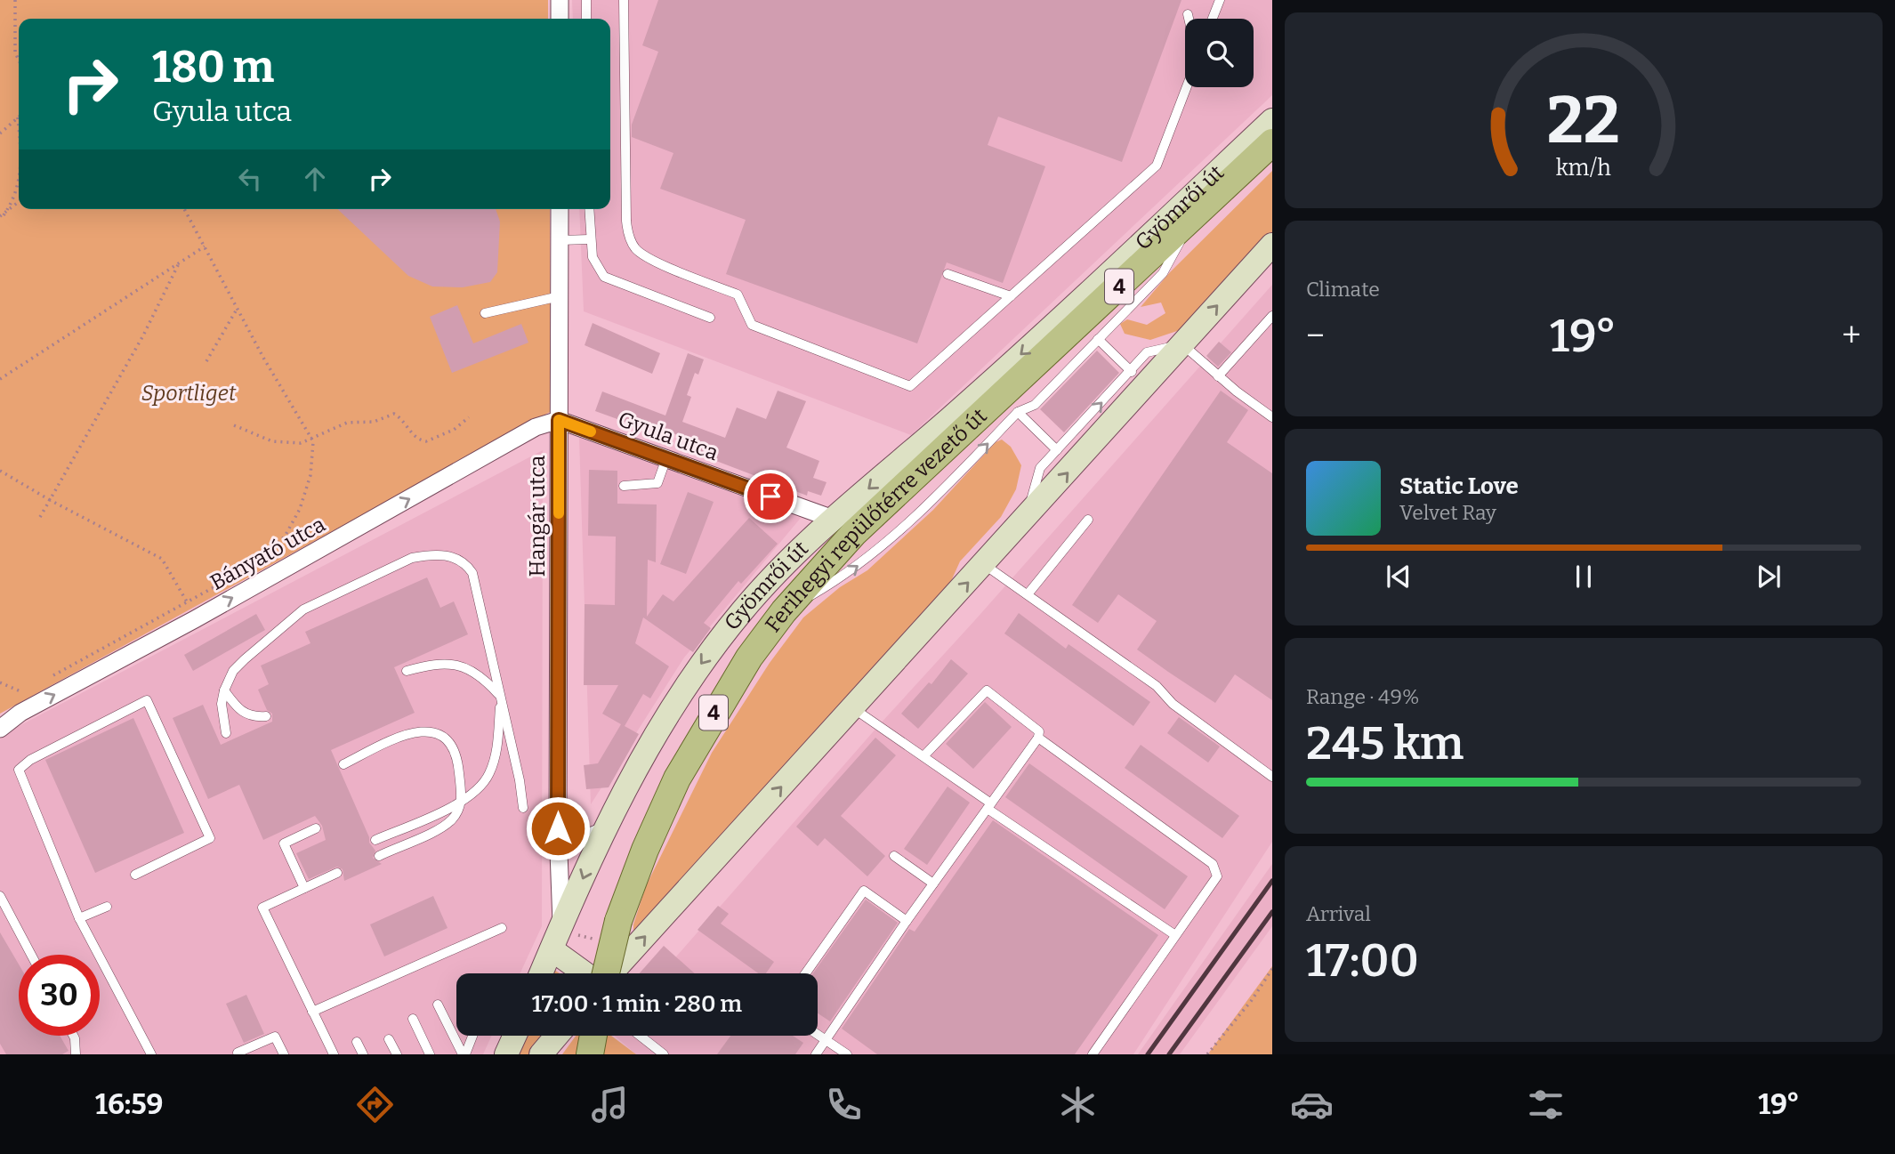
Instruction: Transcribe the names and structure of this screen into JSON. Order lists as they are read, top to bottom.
{
  "streets": {
    "main road": ["4", "Ferihegyi repülőtérre vezető út"],
    "street": [
      "Gyömrői út",
      "Gyula utca",
      "Hangár utca",
      "Bányató utca"
    ]
  },
  "crossings": [
    ["Gyömrői út", "Gyula utca"],
    ["Gyömrői út", "Hangár utca"],
    ["Gyula utca", "Hangár utca"],
    ["Gyula utca", "Bányató utca"],
    ["Hangár utca", "Bányató utca"]
  ],
  "one_way": ["Bányató utca"],
  "parks": ["Sportliget"],
  "page": {
    "turn": ["180 m", "Gyula utca"],
    "tile": [
      "Climate",
      ["Range · 49%", "245 km"],
      ["Arrival", "17:00"]
    ],
    "heat": ["−", "19°", "+"],
    "song": ["Static Love", "Velvet Ray"],
    "limit": "30",
    "trip": "17:00 · 1 min · 280 m",
    "tabs": ["16:59", "19°"],
    "gauge": ["22", "km/h"]
  }
}
